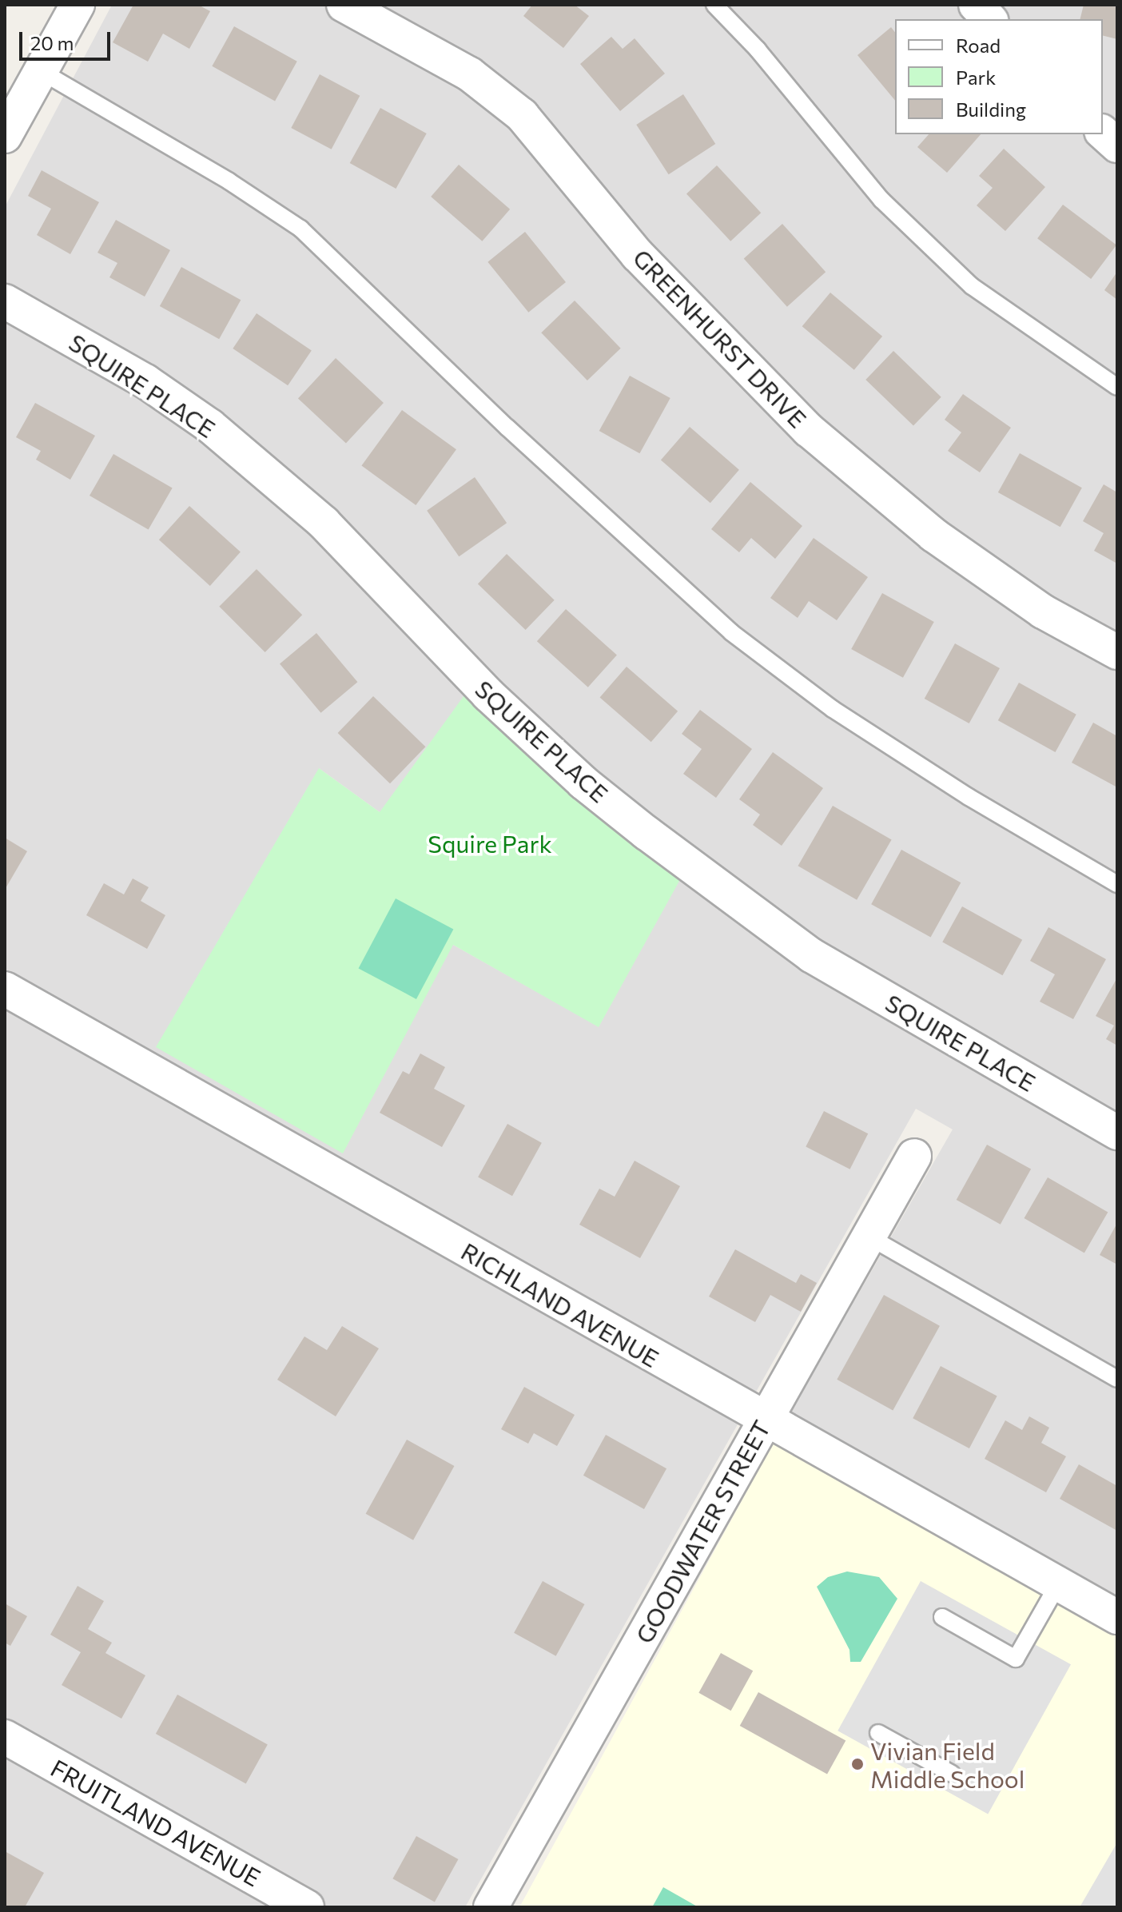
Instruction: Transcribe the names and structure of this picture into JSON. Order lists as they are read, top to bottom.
{
  "streets": {
    "street": [
      "GREENHURST DRIVE",
      "SQUIRE PLACE",
      "RICHLAND AVENUE",
      "GOODWATER STREET",
      "FRUITLAND AVENUE"
    ]
  },
  "crossings": [
    ["RICHLAND AVENUE", "GOODWATER STREET"]
  ],
  "parks": ["Squire Park"],
  "places": ["Vivian Field Middle School"],
  "legend": ["Road", "Park", "Building"],
  "scale_bar": "20 m"
}
